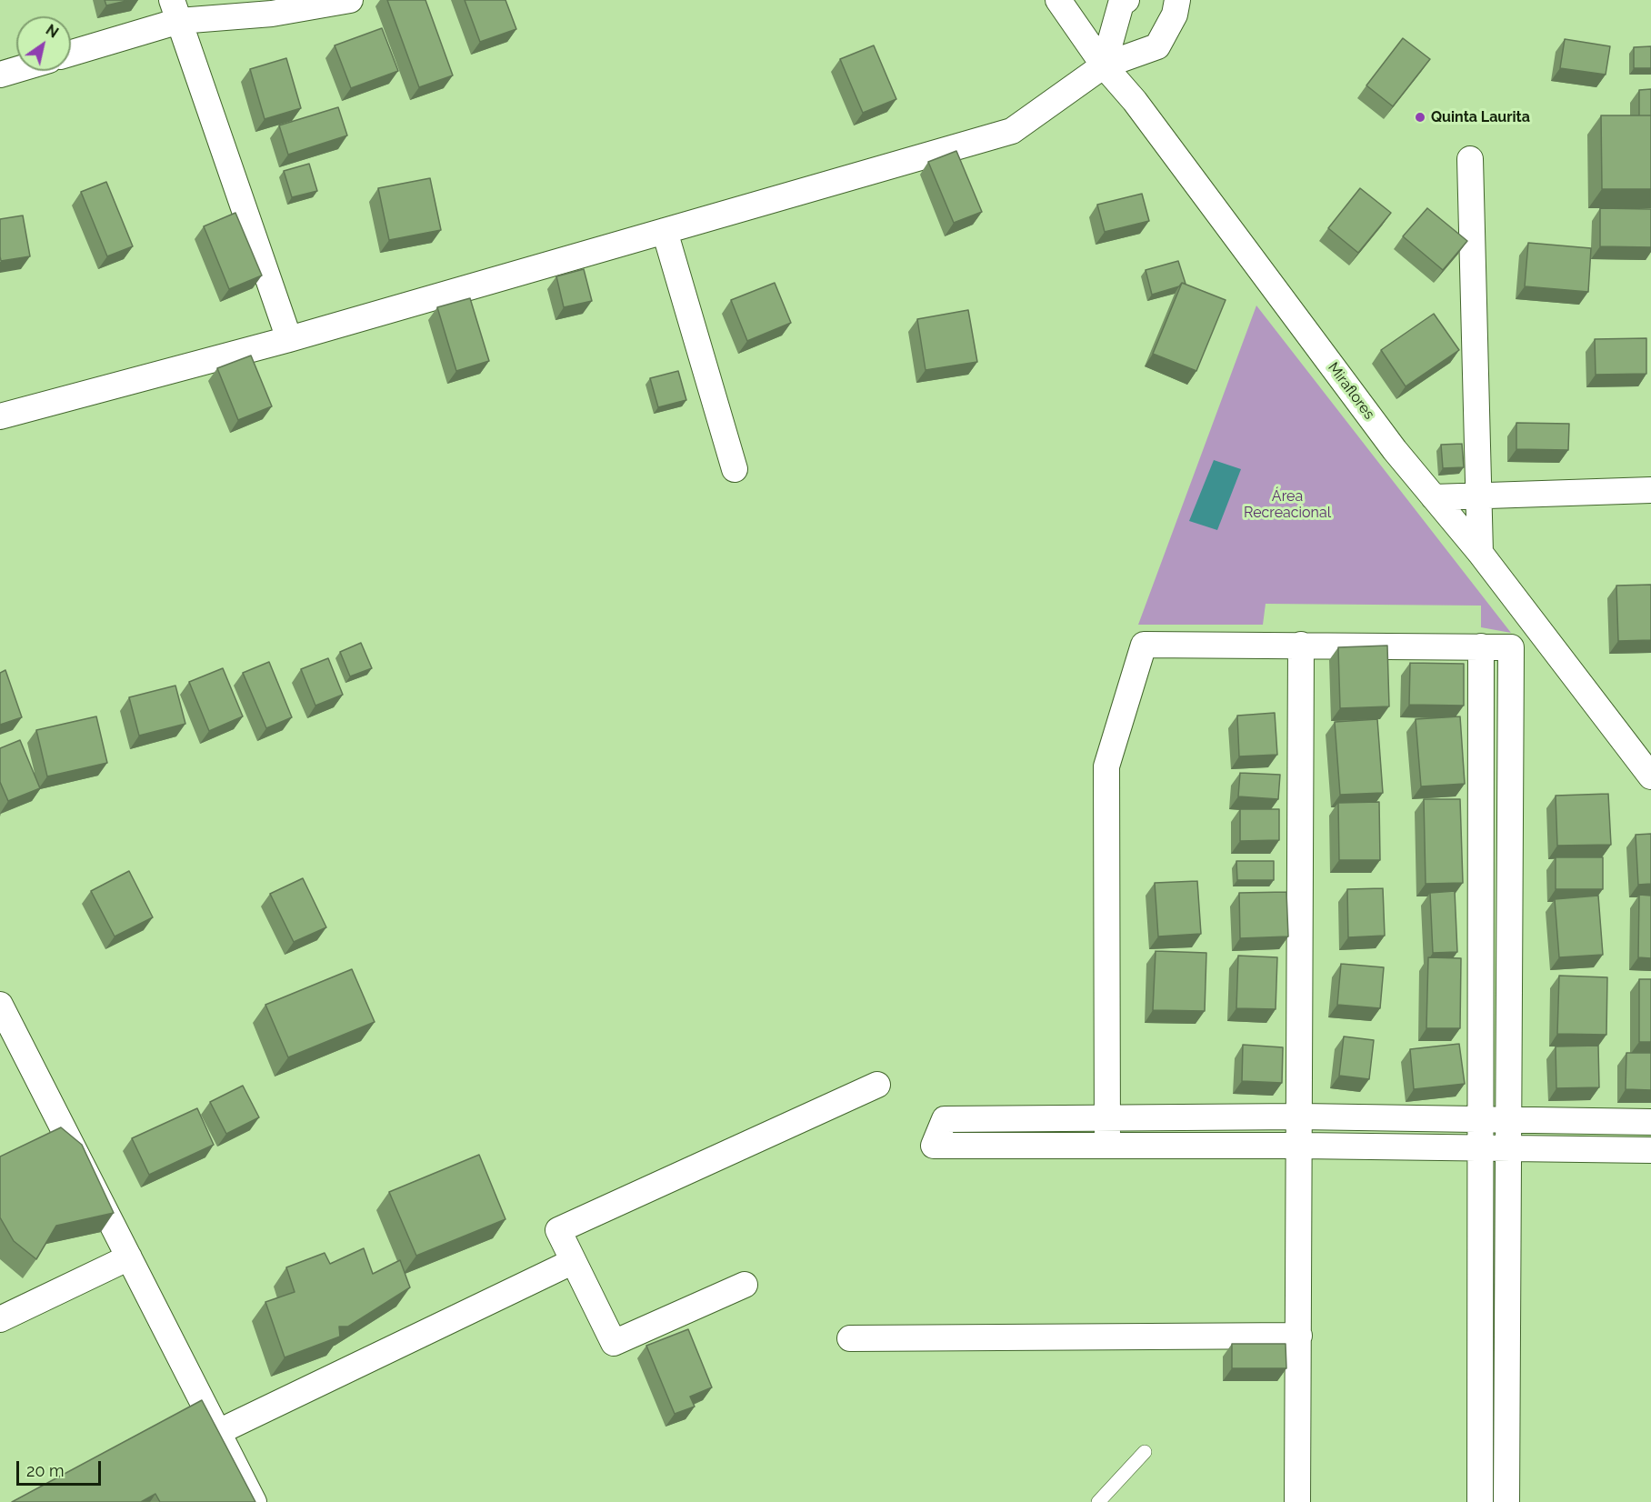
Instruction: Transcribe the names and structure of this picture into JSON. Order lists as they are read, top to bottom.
{
  "streets": {
    "street": ["Miraflores"]
  },
  "parks": ["Área Recreacional"],
  "places": ["Quinta Laurita"],
  "scale_bar": "20 m",
  "north": "top right"
}
